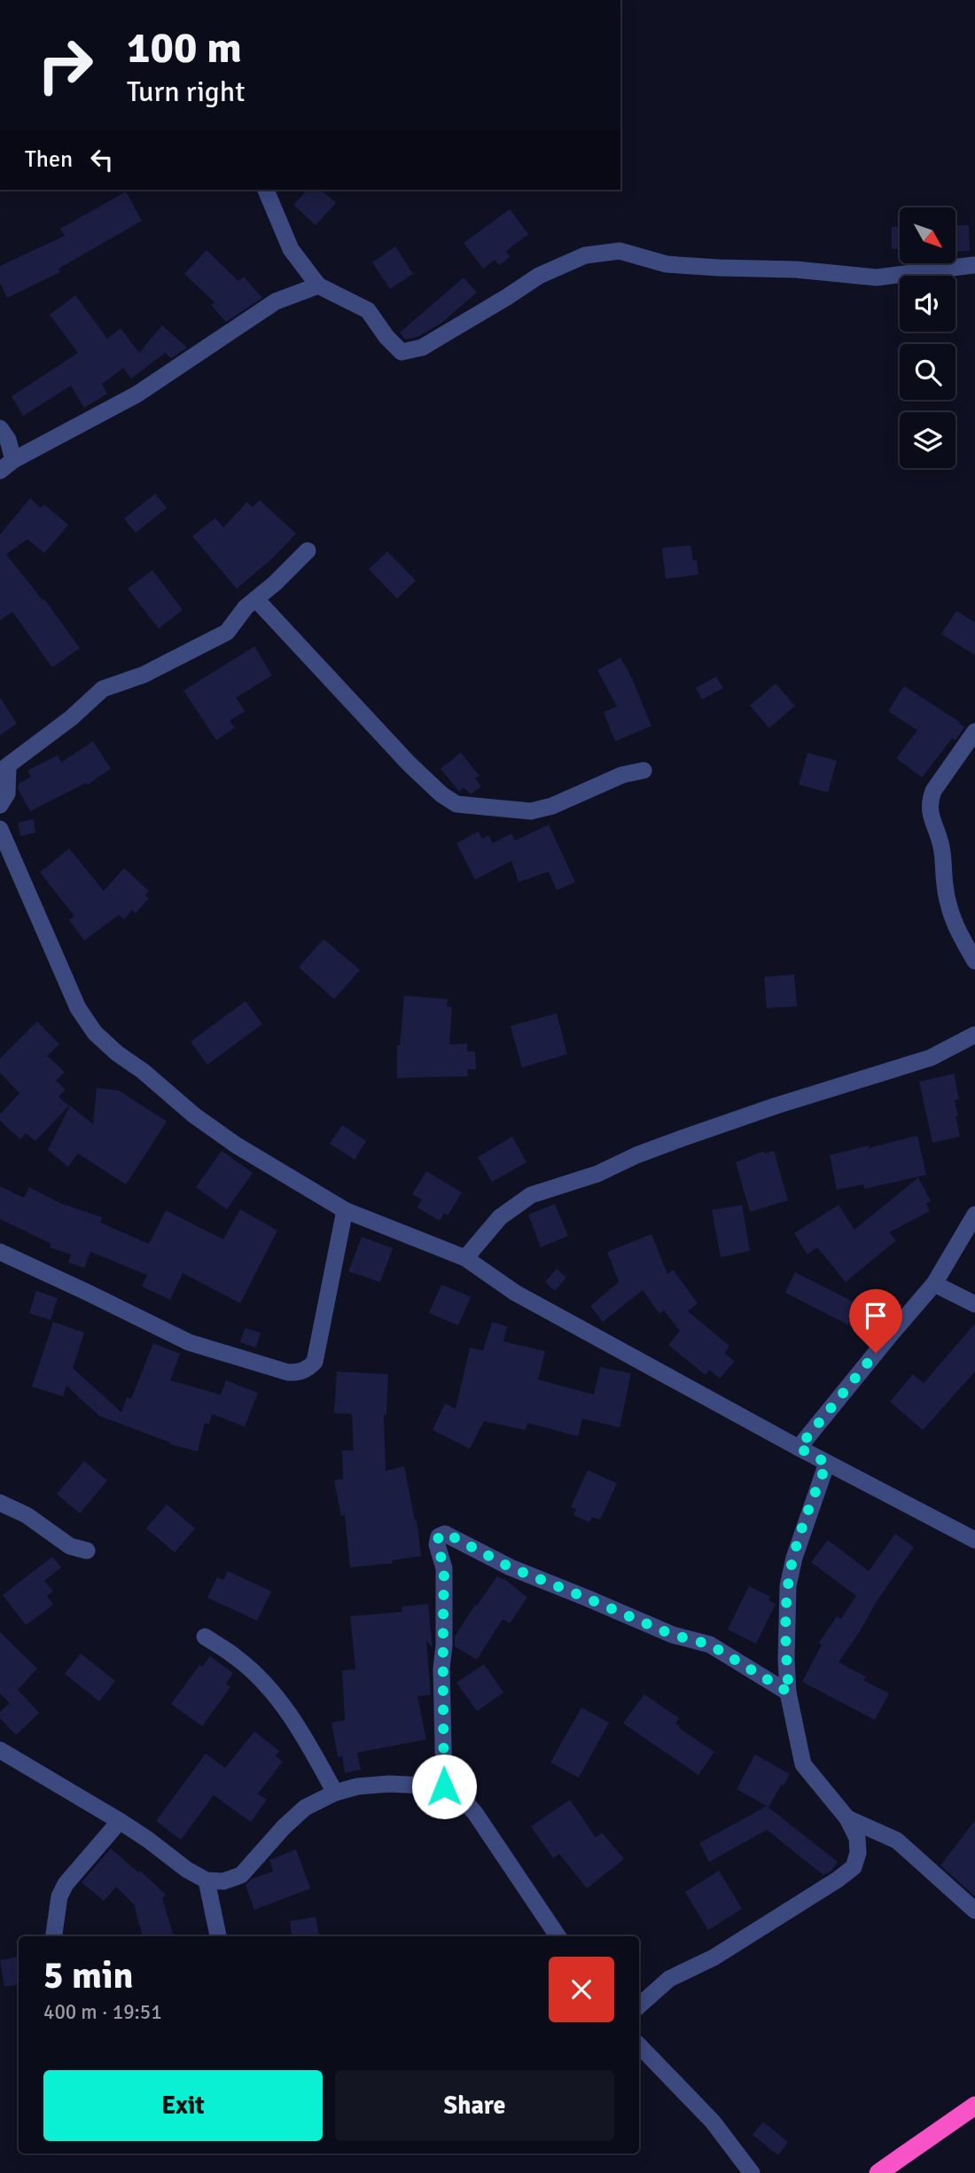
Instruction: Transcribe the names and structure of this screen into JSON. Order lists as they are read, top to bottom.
{
  "north": "bottom right",
  "page": {
    "turn": ["100 m", "Turn right"],
    "then": "Then",
    "heading": ["5 min", "400 m · 19:51"],
    "buttons": ["Exit", "Share"]
  }
}
